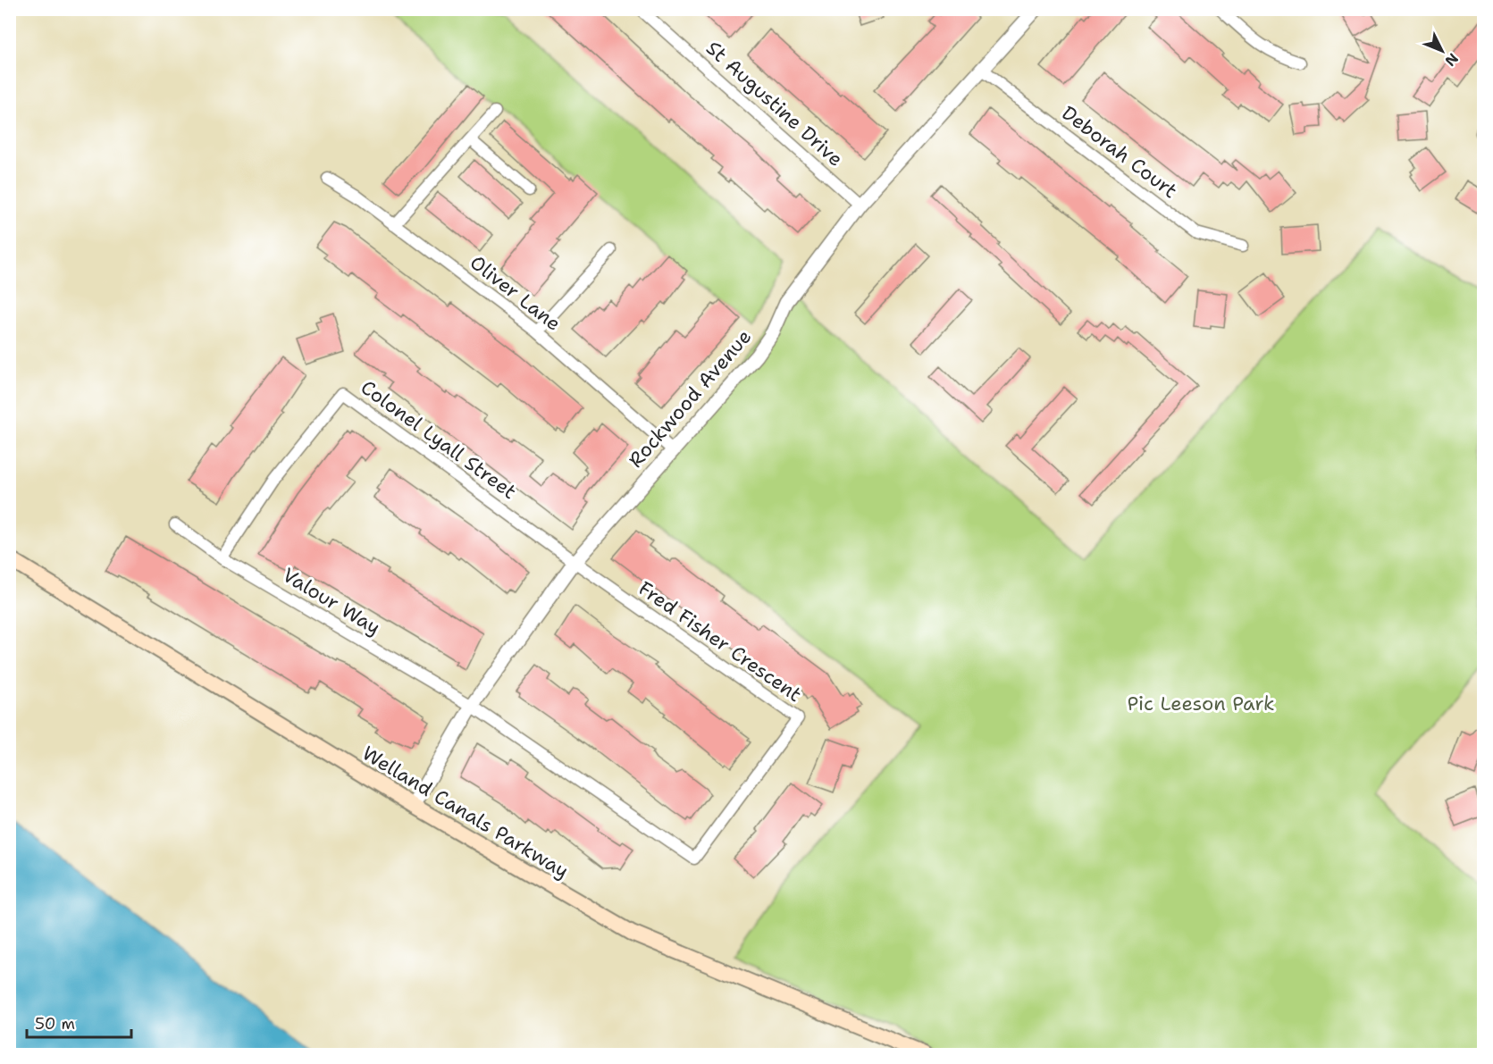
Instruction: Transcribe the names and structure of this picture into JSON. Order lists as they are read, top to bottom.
{
  "streets": {
    "main road": ["Welland Canals Parkway"],
    "street": [
      "St Augustine Drive",
      "Deborah Court",
      "Oliver Lane",
      "Rockwood Avenue",
      "Colonel Lyall Street",
      "Valour Way",
      "Fred Fisher Crescent"
    ]
  },
  "crossings": [
    ["St Augustine Drive", "Rockwood Avenue"],
    ["Deborah Court", "Rockwood Avenue"],
    ["Oliver Lane", "Rockwood Avenue"],
    ["Rockwood Avenue", "Colonel Lyall Street"],
    ["Rockwood Avenue", "Valour Way"],
    ["Rockwood Avenue", "Fred Fisher Crescent"],
    ["Rockwood Avenue", "Welland Canals Parkway"],
    ["Colonel Lyall Street", "Valour Way"],
    ["Colonel Lyall Street", "Fred Fisher Crescent"],
    ["Valour Way", "Fred Fisher Crescent"]
  ],
  "parks": ["Pic Leeson Park"],
  "scale_bar": "50 m",
  "north": "bottom right"
}
